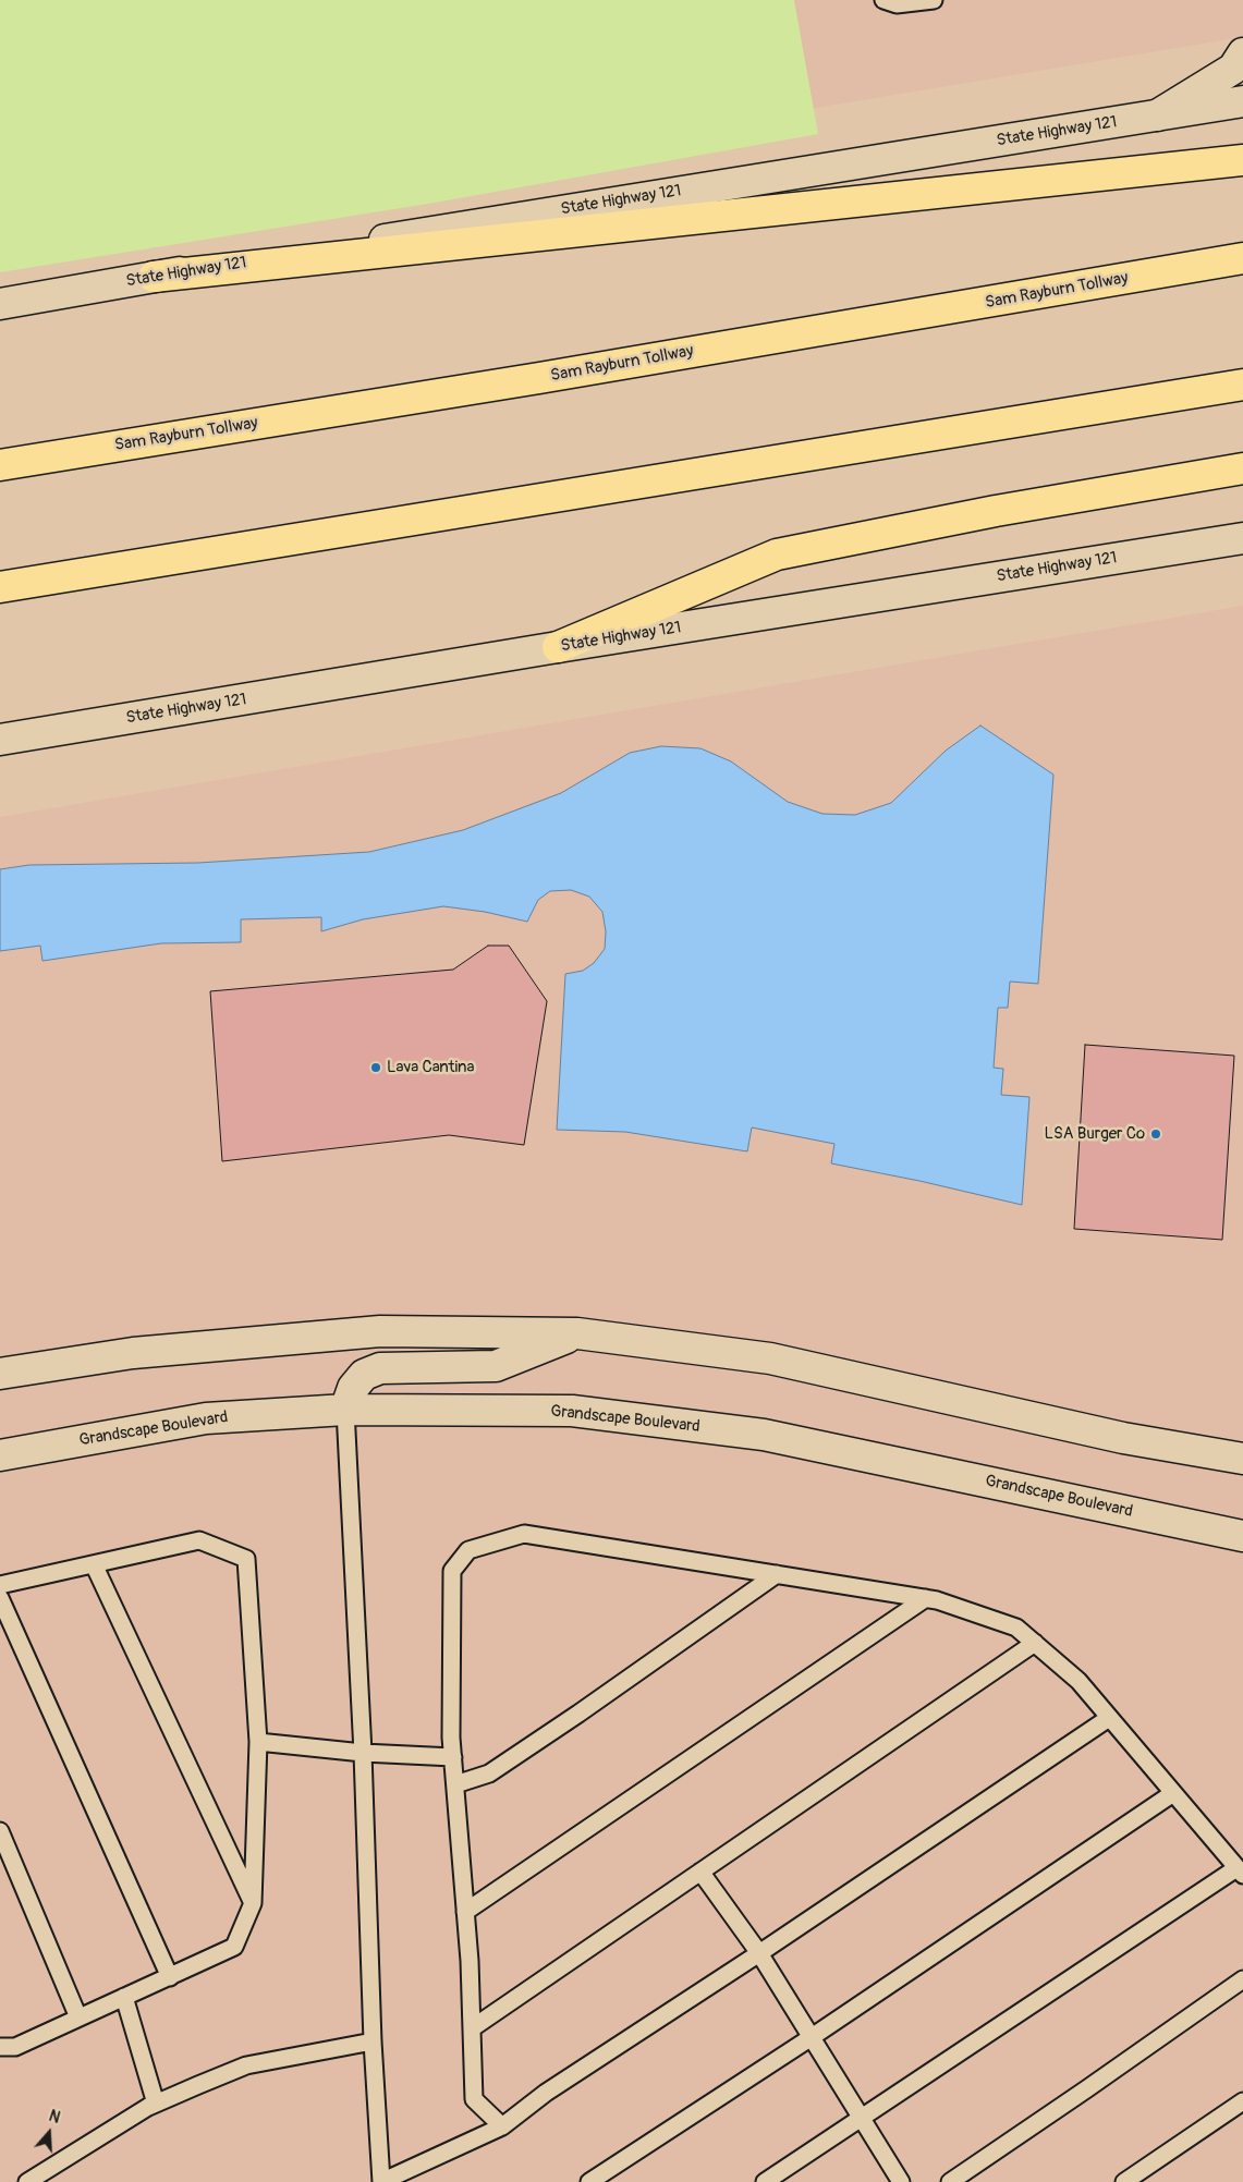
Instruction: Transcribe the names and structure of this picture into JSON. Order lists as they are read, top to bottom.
{
  "streets": {
    "highway": ["Sam Rayburn Tollway"],
    "street": ["State Highway 121", "Grandscape Boulevard"]
  },
  "places": ["Lava Cantina", "LSA Burger Co"],
  "north": "top"
}
